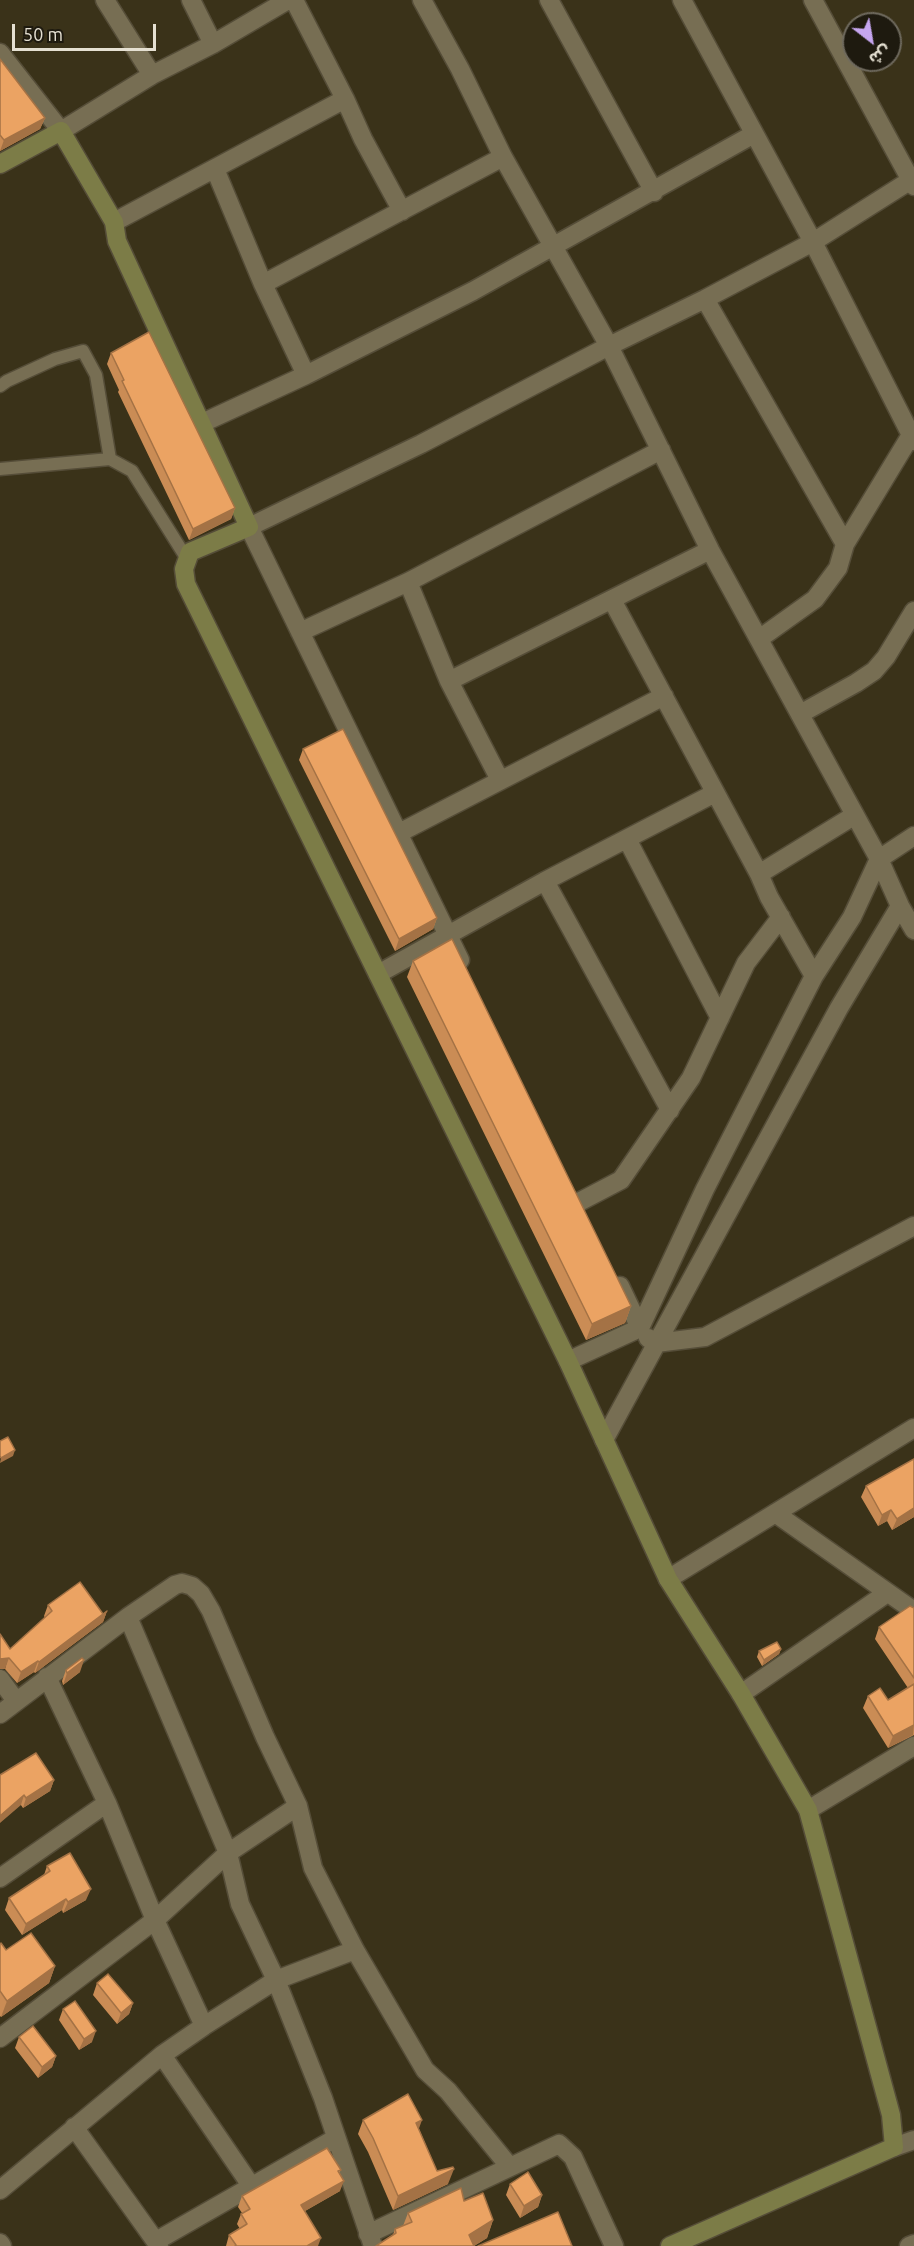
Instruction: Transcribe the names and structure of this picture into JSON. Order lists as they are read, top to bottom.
{
  "scale_bar": "50 m",
  "north": "bottom right"
}
